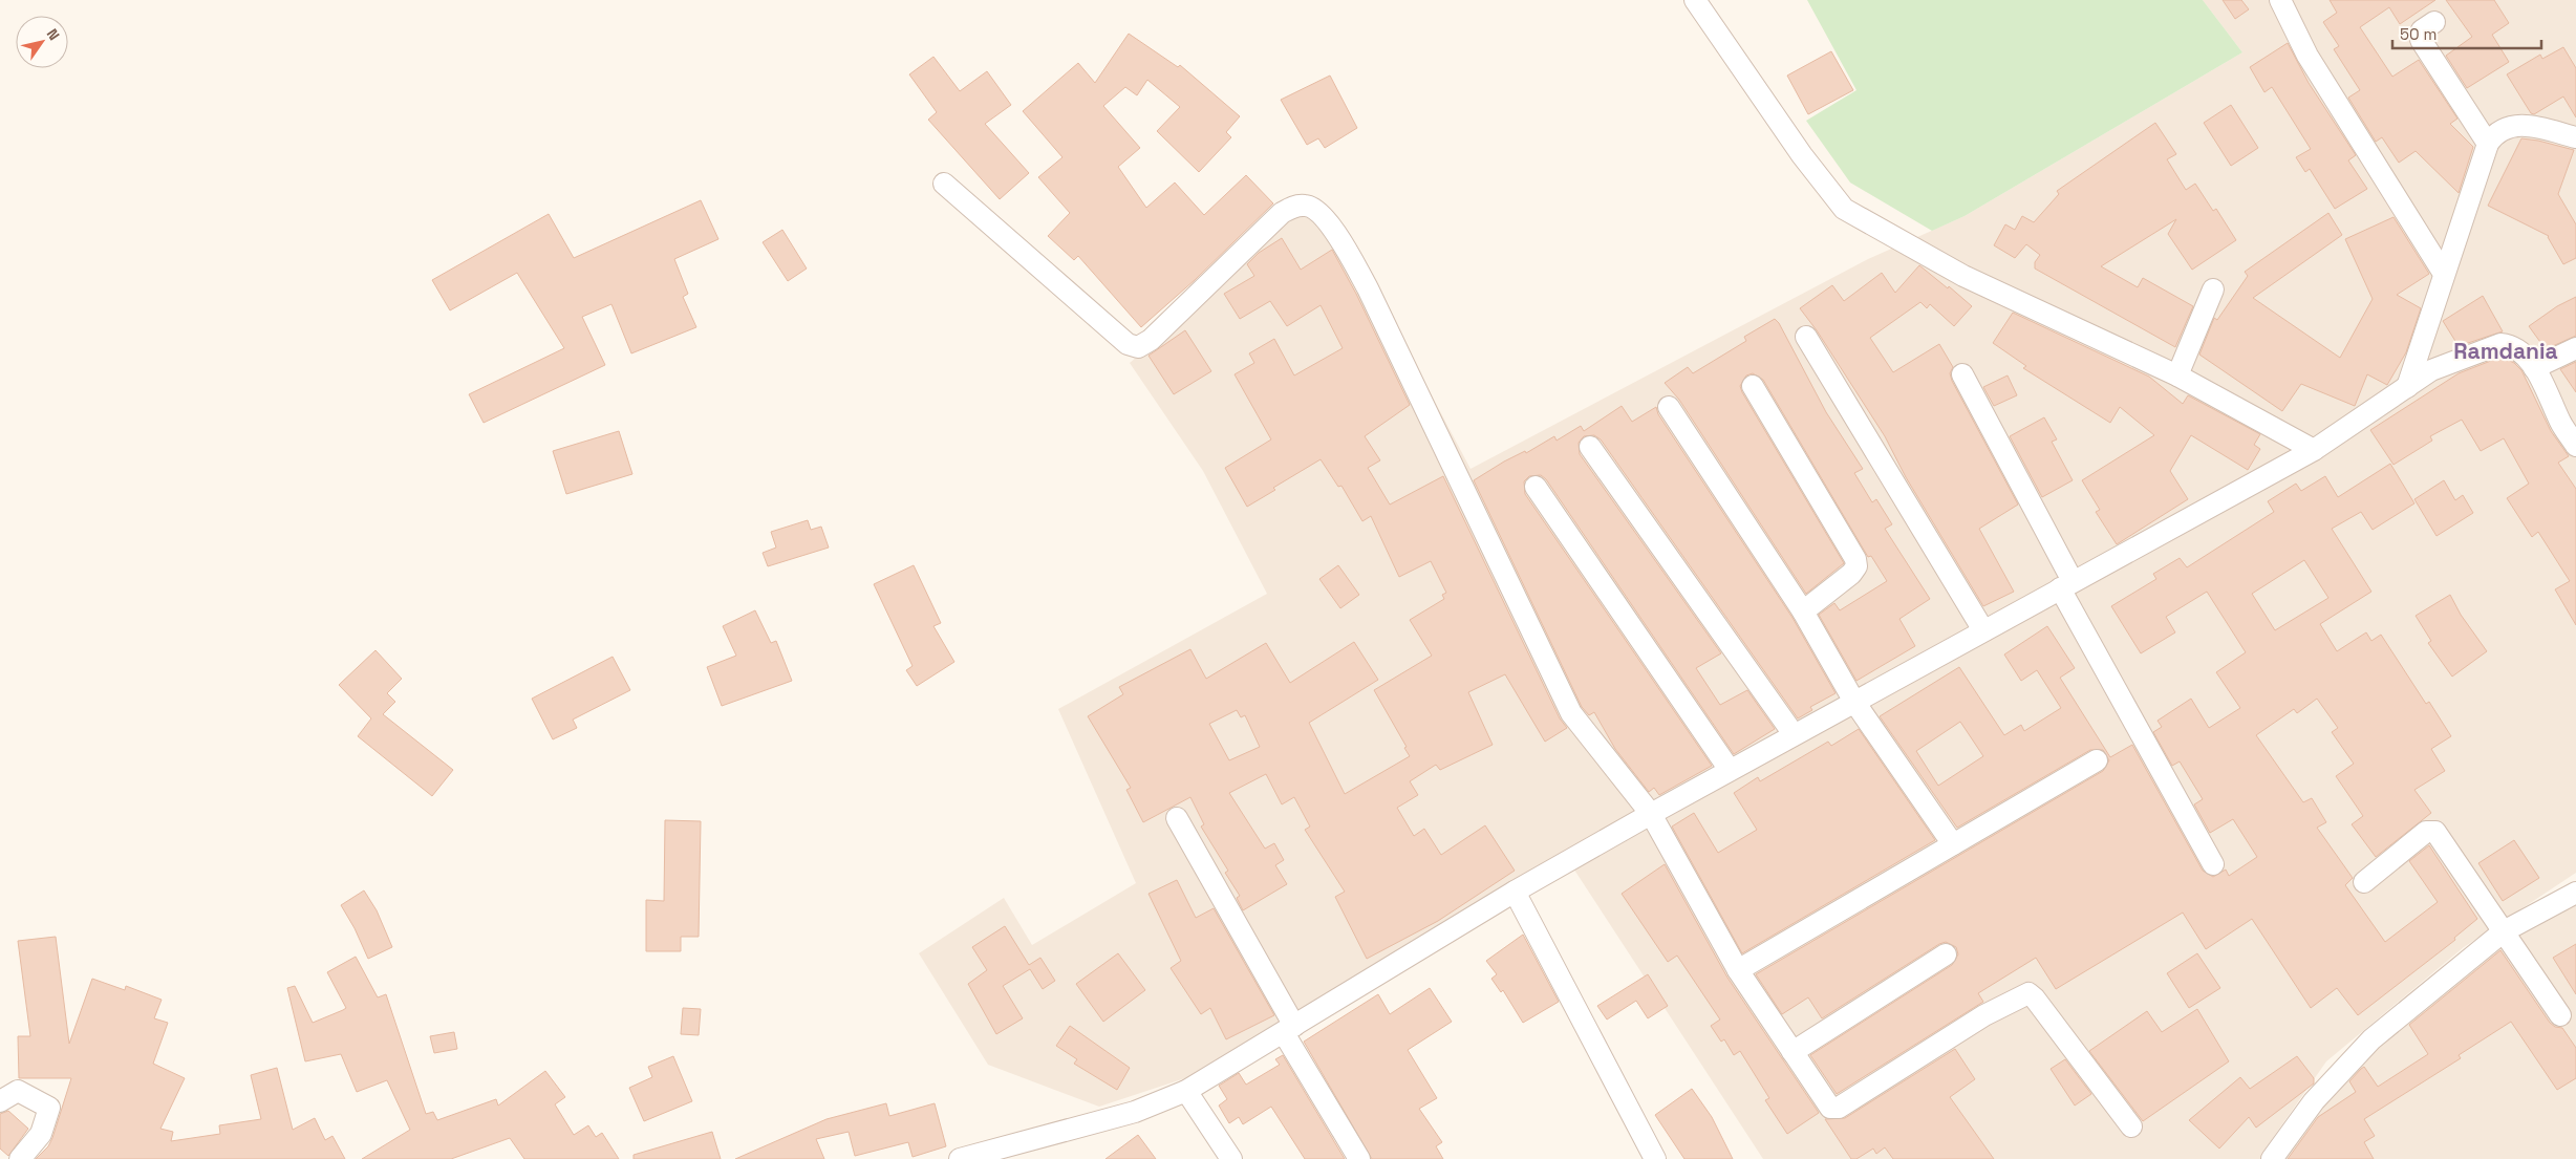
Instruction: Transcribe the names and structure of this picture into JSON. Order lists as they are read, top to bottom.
{
  "districts": ["Ramdania"],
  "scale_bar": "50 m",
  "north": "top right"
}
